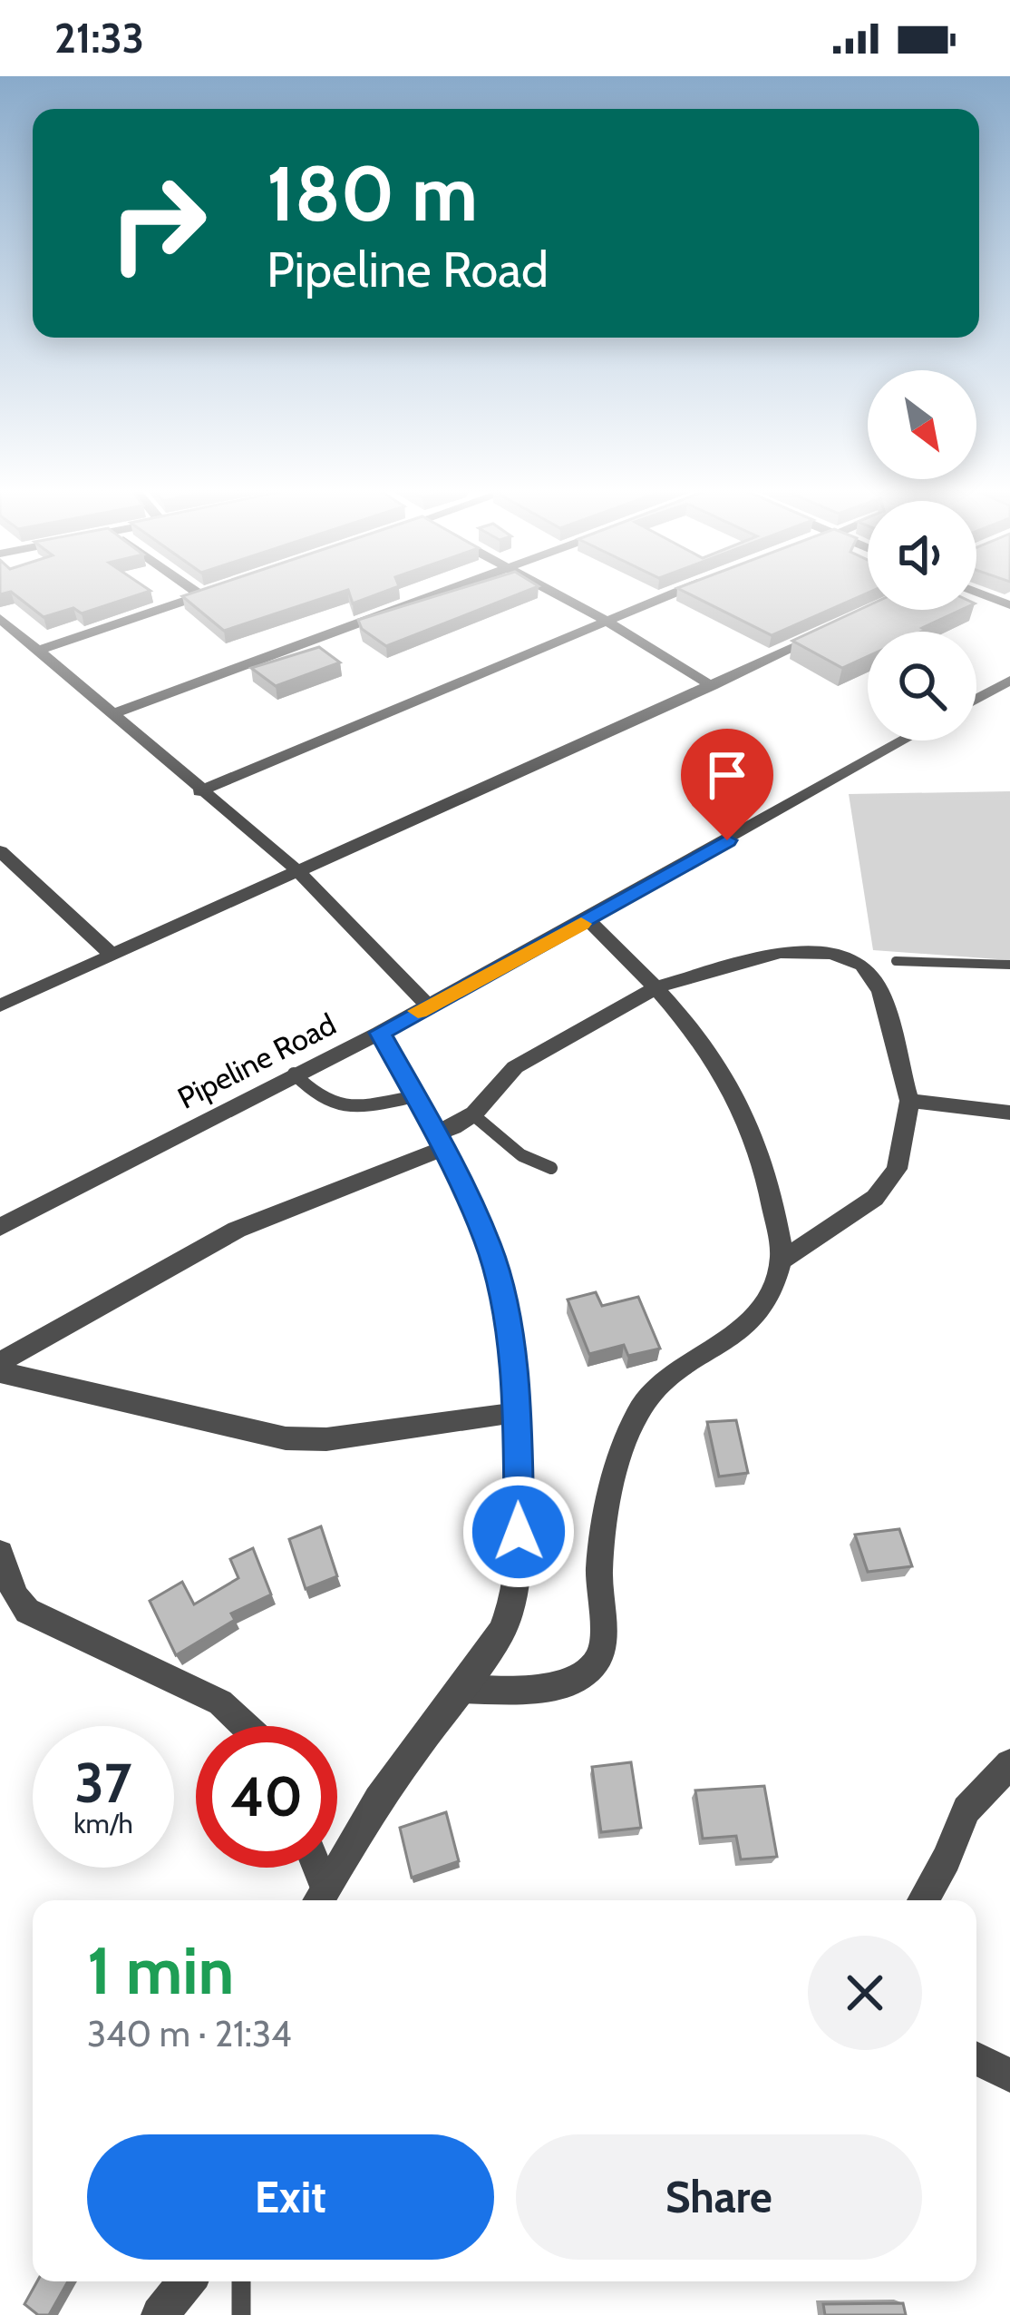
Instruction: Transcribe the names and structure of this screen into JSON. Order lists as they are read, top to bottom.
{
  "streets": {
    "street": ["Pipeline Road"]
  },
  "north": "bottom right",
  "page": {
    "status": "21:33",
    "turn": ["180 m", "Pipeline Road"],
    "speed": "37 km/h",
    "limit": "40",
    "heading": ["1 min", "340 m · 21:34"],
    "buttons": ["Exit", "Share"]
  }
}
